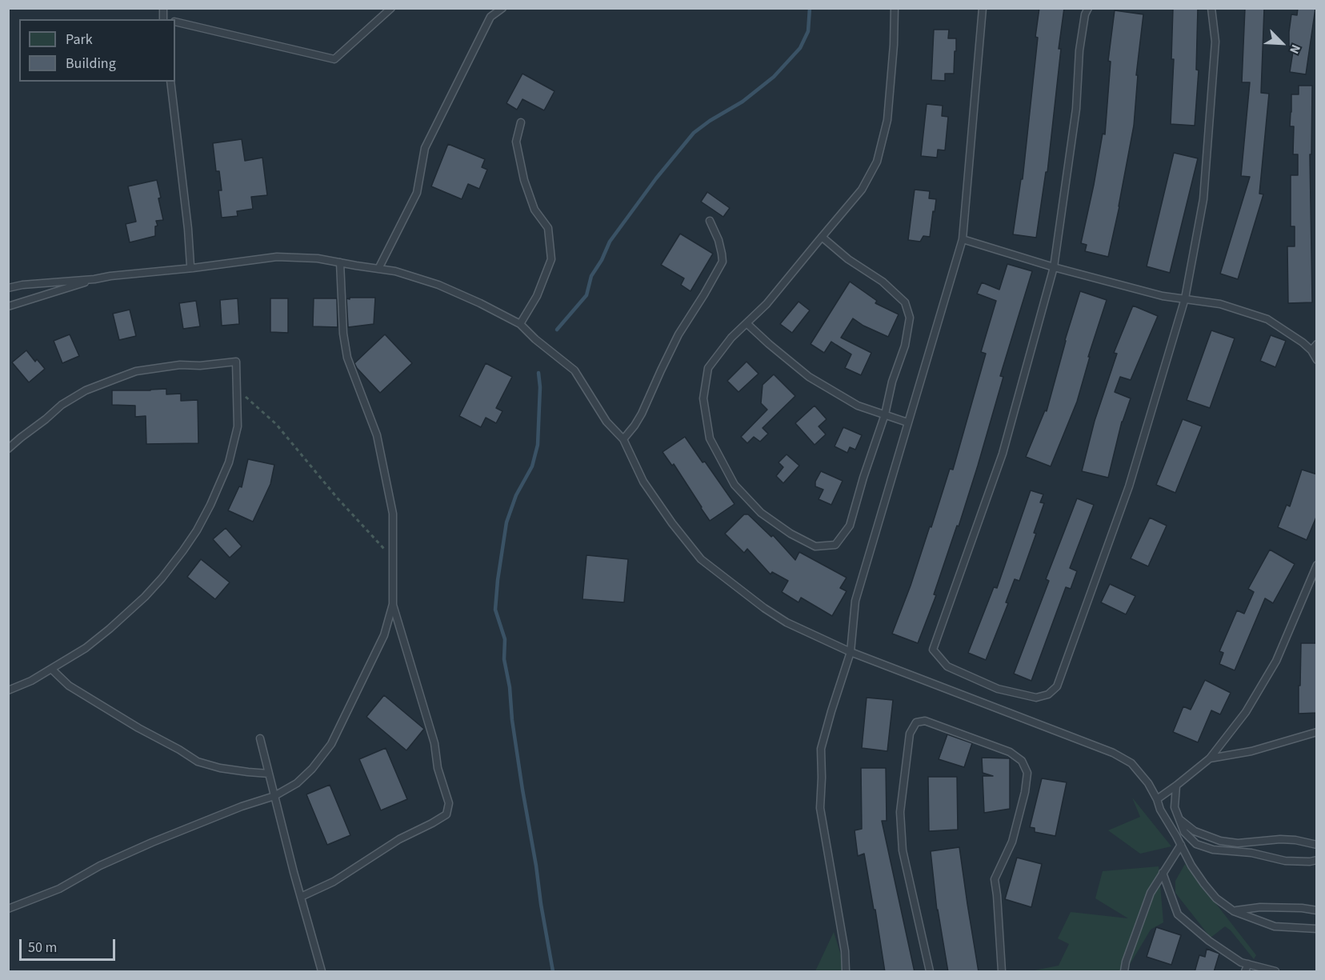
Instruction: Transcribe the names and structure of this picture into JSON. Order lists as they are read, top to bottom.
{
  "legend": ["Park", "Building"],
  "scale_bar": "50 m",
  "north": "bottom right"
}
